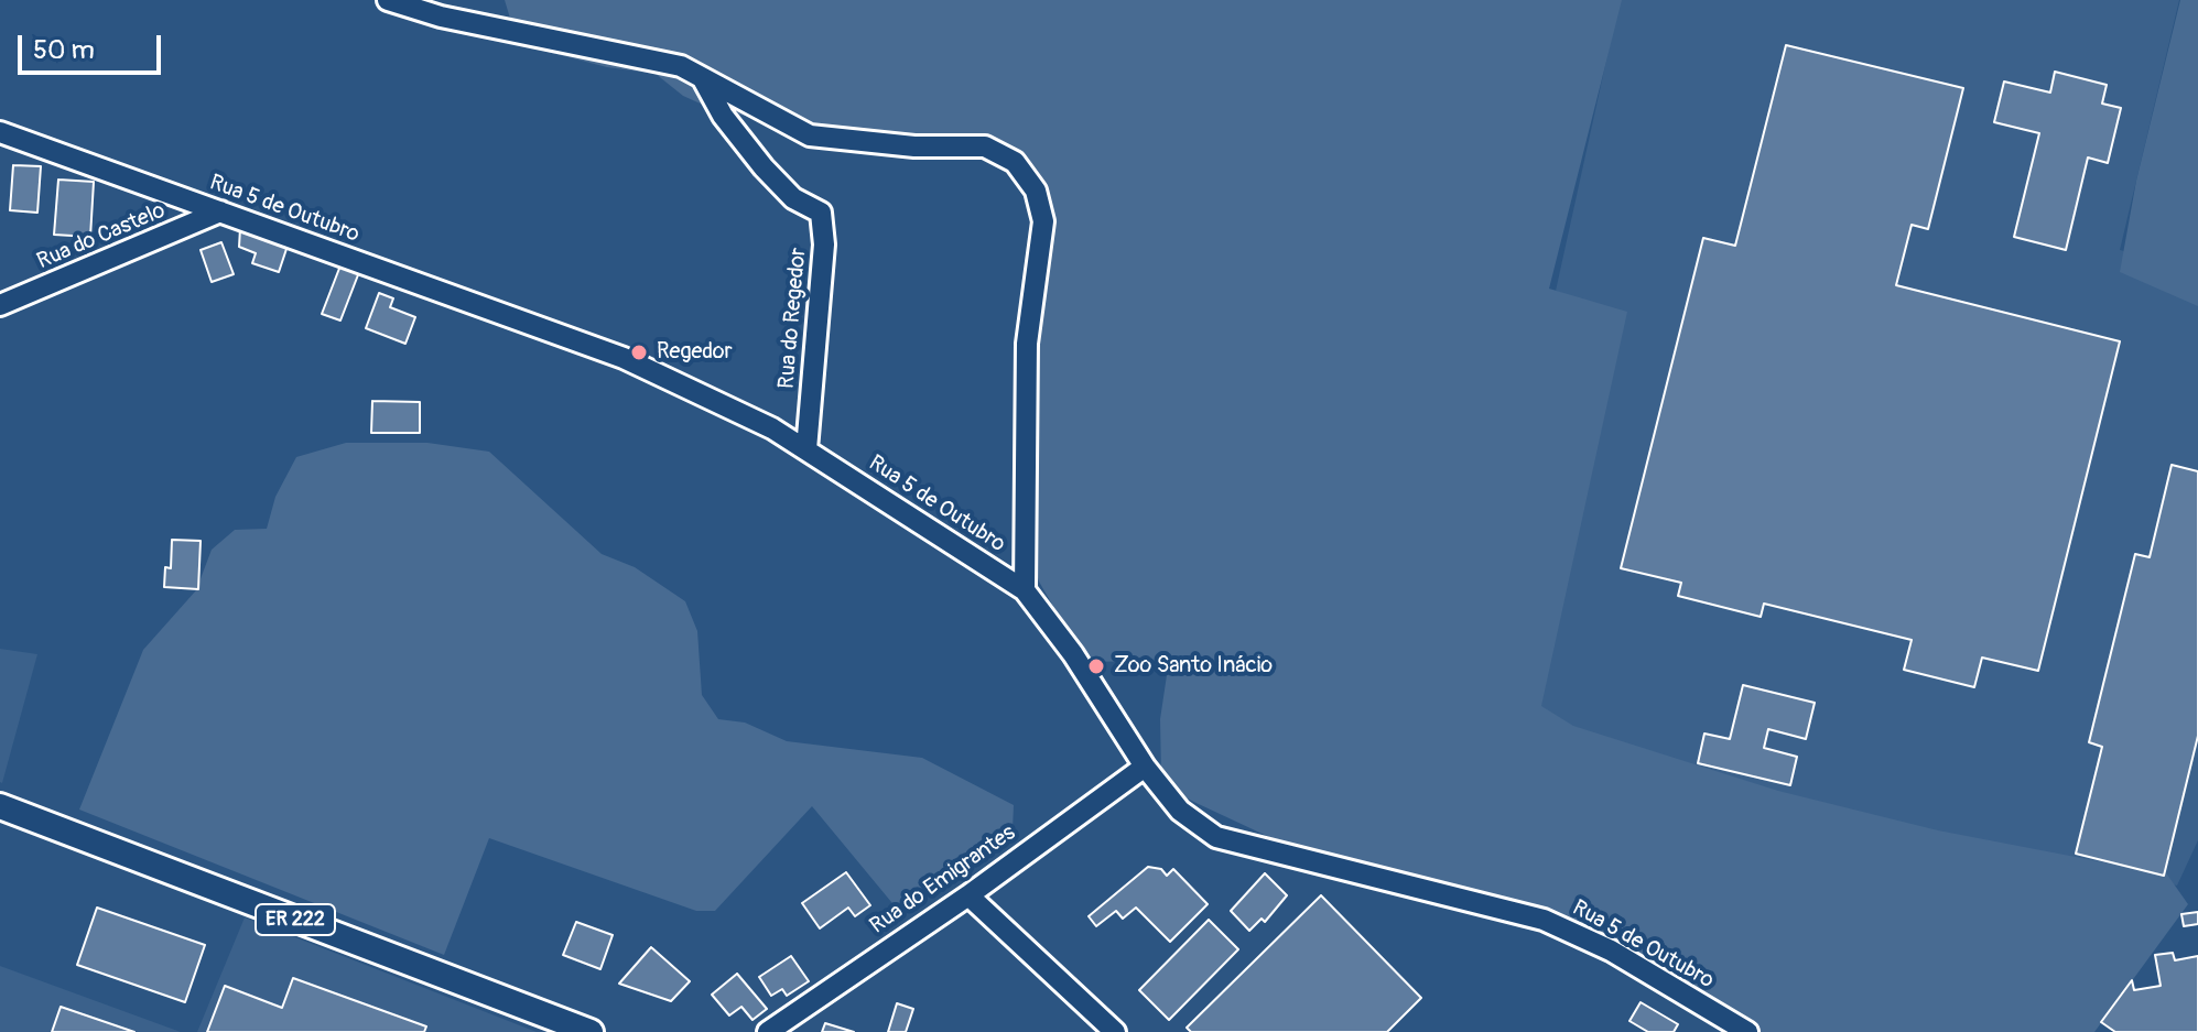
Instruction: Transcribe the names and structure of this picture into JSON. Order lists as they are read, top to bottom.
{
  "streets": {
    "main road": ["ER 222"],
    "street": [
      "Rua 5 de Outubro",
      "Rua do Castelo",
      "Rua do Regedor",
      "Rua do Emigrantes"
    ]
  },
  "crossings": [
    ["Rua 5 de Outubro", "Rua do Castelo"],
    ["Rua 5 de Outubro", "Rua do Regedor"],
    ["Rua 5 de Outubro", "Rua do Emigrantes"]
  ],
  "places": ["Regedor", "Zoo Santo Inácio"],
  "scale_bar": "50 m"
}
